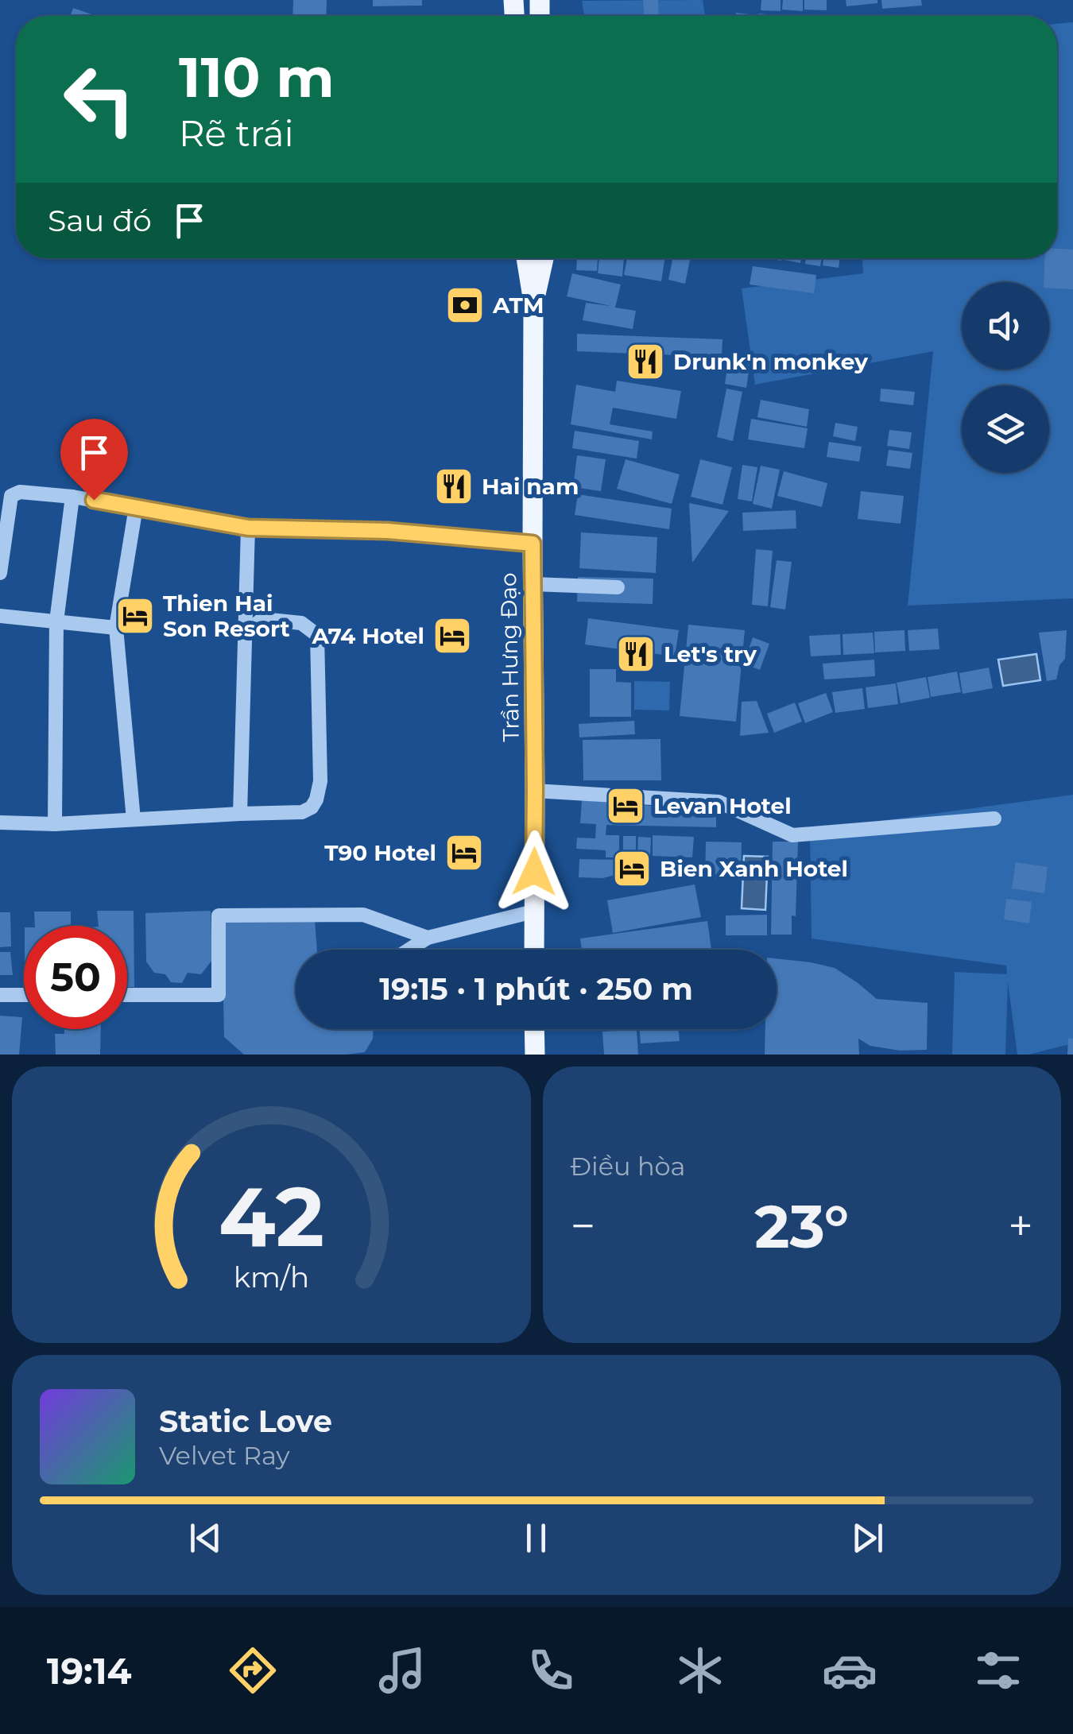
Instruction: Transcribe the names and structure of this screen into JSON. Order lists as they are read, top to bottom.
{
  "streets": {
    "main road": ["Trần Hưng Đạo"]
  },
  "places": {
    "bank": ["ATM"],
    "restaurant": ["Drunk'n monkey", "Hai nam", "Let's try"],
    "hotel": [
      "Thien Hai Son Resort",
      "A74 Hotel",
      "Levan Hotel",
      "T90 Hotel",
      "Bien Xanh Hotel"
    ]
  },
  "page": {
    "turn": ["110 m", "Rẽ trái"],
    "then": "Sau đó",
    "limit": "50",
    "trip": "19:15 · 1 phút · 250 m",
    "tile": "Điều hòa",
    "heat": ["−", "23°", "+"],
    "song": ["Static Love", "Velvet Ray"],
    "tabs": "19:14",
    "gauge": ["42", "km/h"]
  }
}
